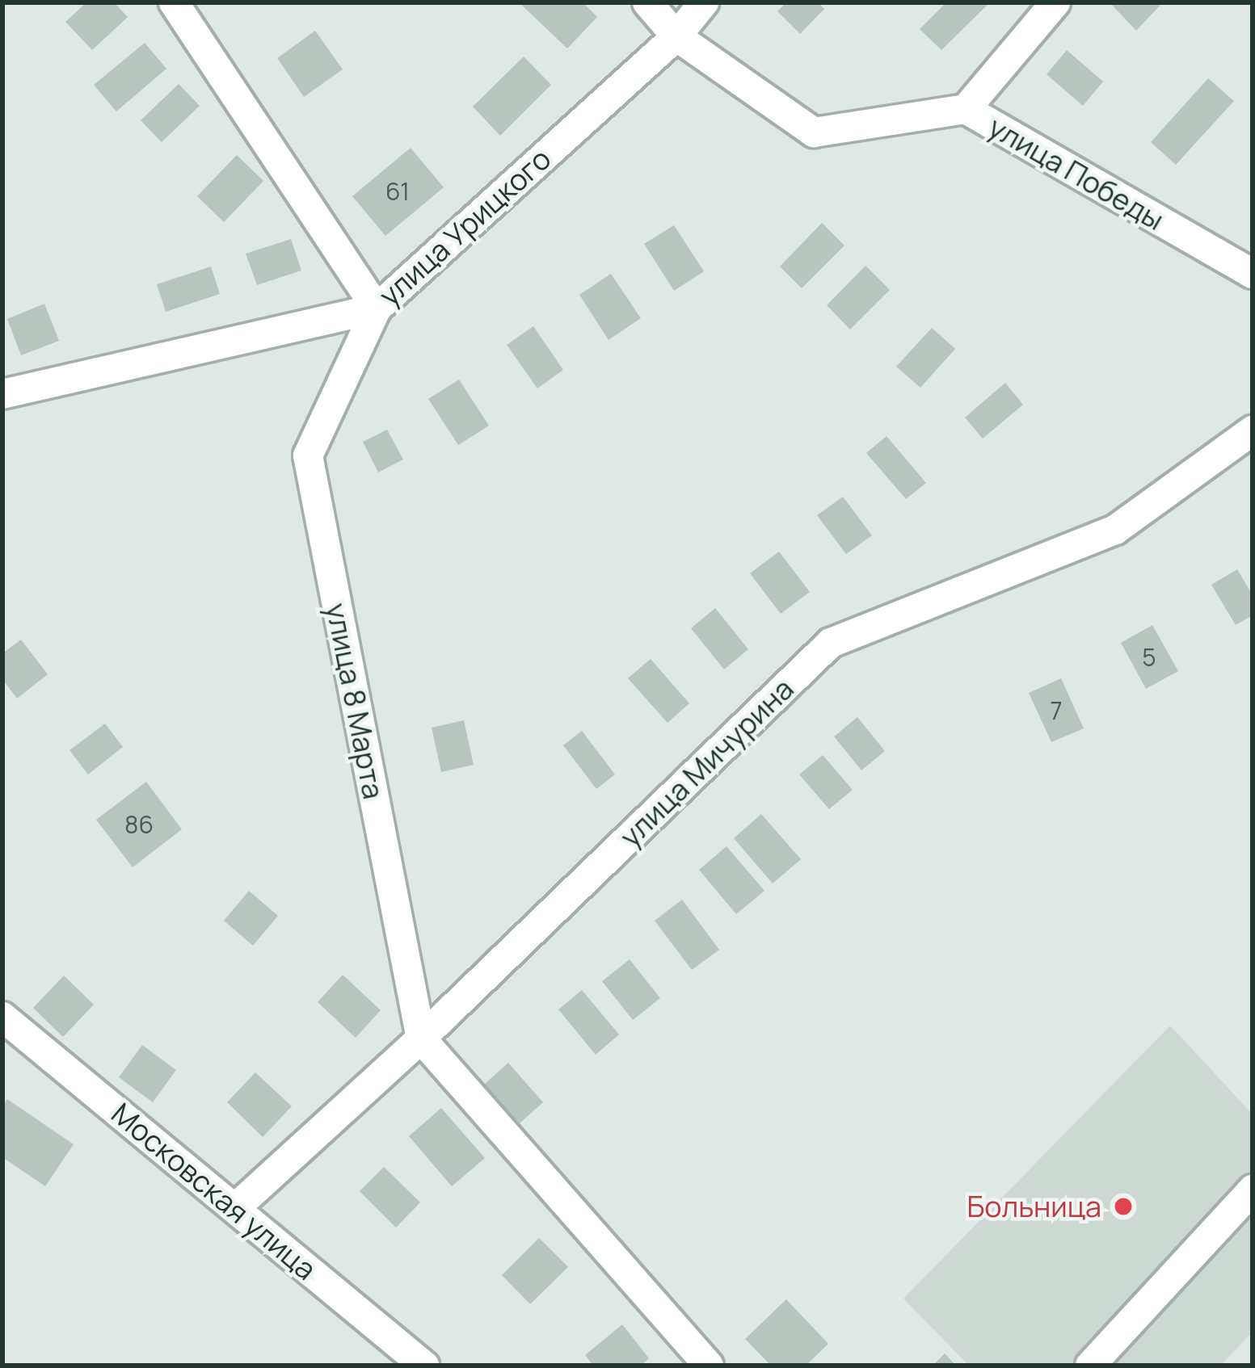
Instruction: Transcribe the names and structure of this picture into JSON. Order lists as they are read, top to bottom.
{
  "streets": {
    "street": [
      "улица Победы",
      "улица Урицкого",
      "улица 8 Марта",
      "улица Мичурина",
      "Московская улица"
    ]
  },
  "crossings": [
    ["улица Победы", "улица Урицкого"],
    ["улица Урицкого", "улица 8 Марта"],
    ["улица 8 Марта", "улица Мичурина"],
    ["улица Мичурина", "Московская улица"]
  ],
  "places": ["Больница"],
  "house_numbers": [
    "61",
    "5",
    "7",
    "86"
  ]
}
